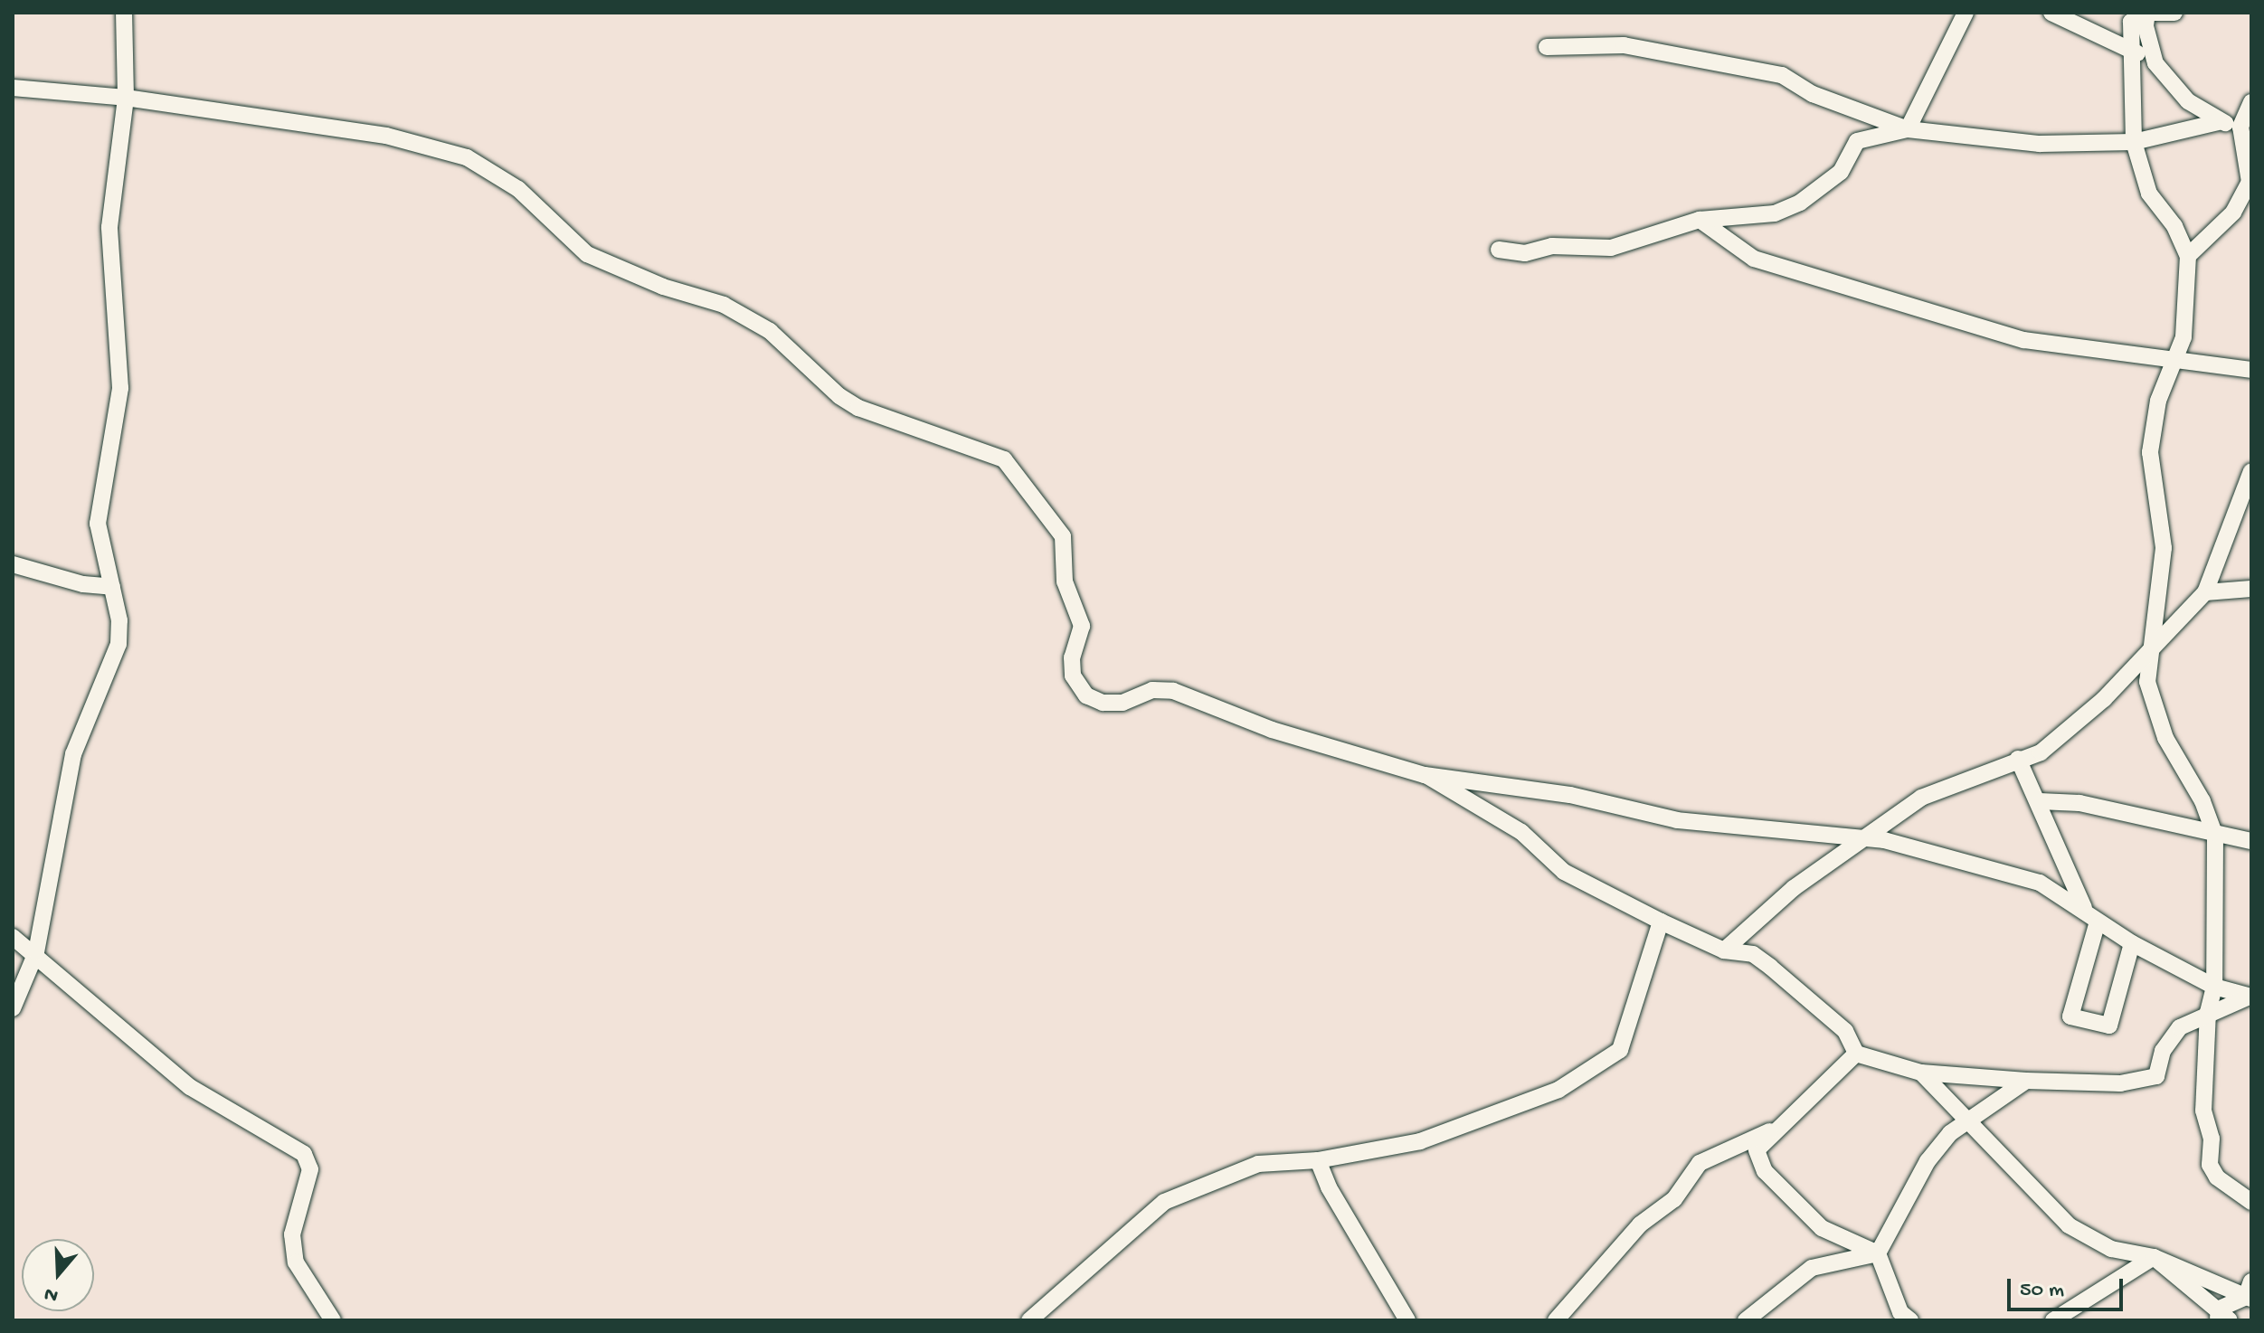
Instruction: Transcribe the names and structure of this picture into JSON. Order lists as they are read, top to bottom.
{
  "scale_bar": "50 m",
  "north": "bottom"
}
